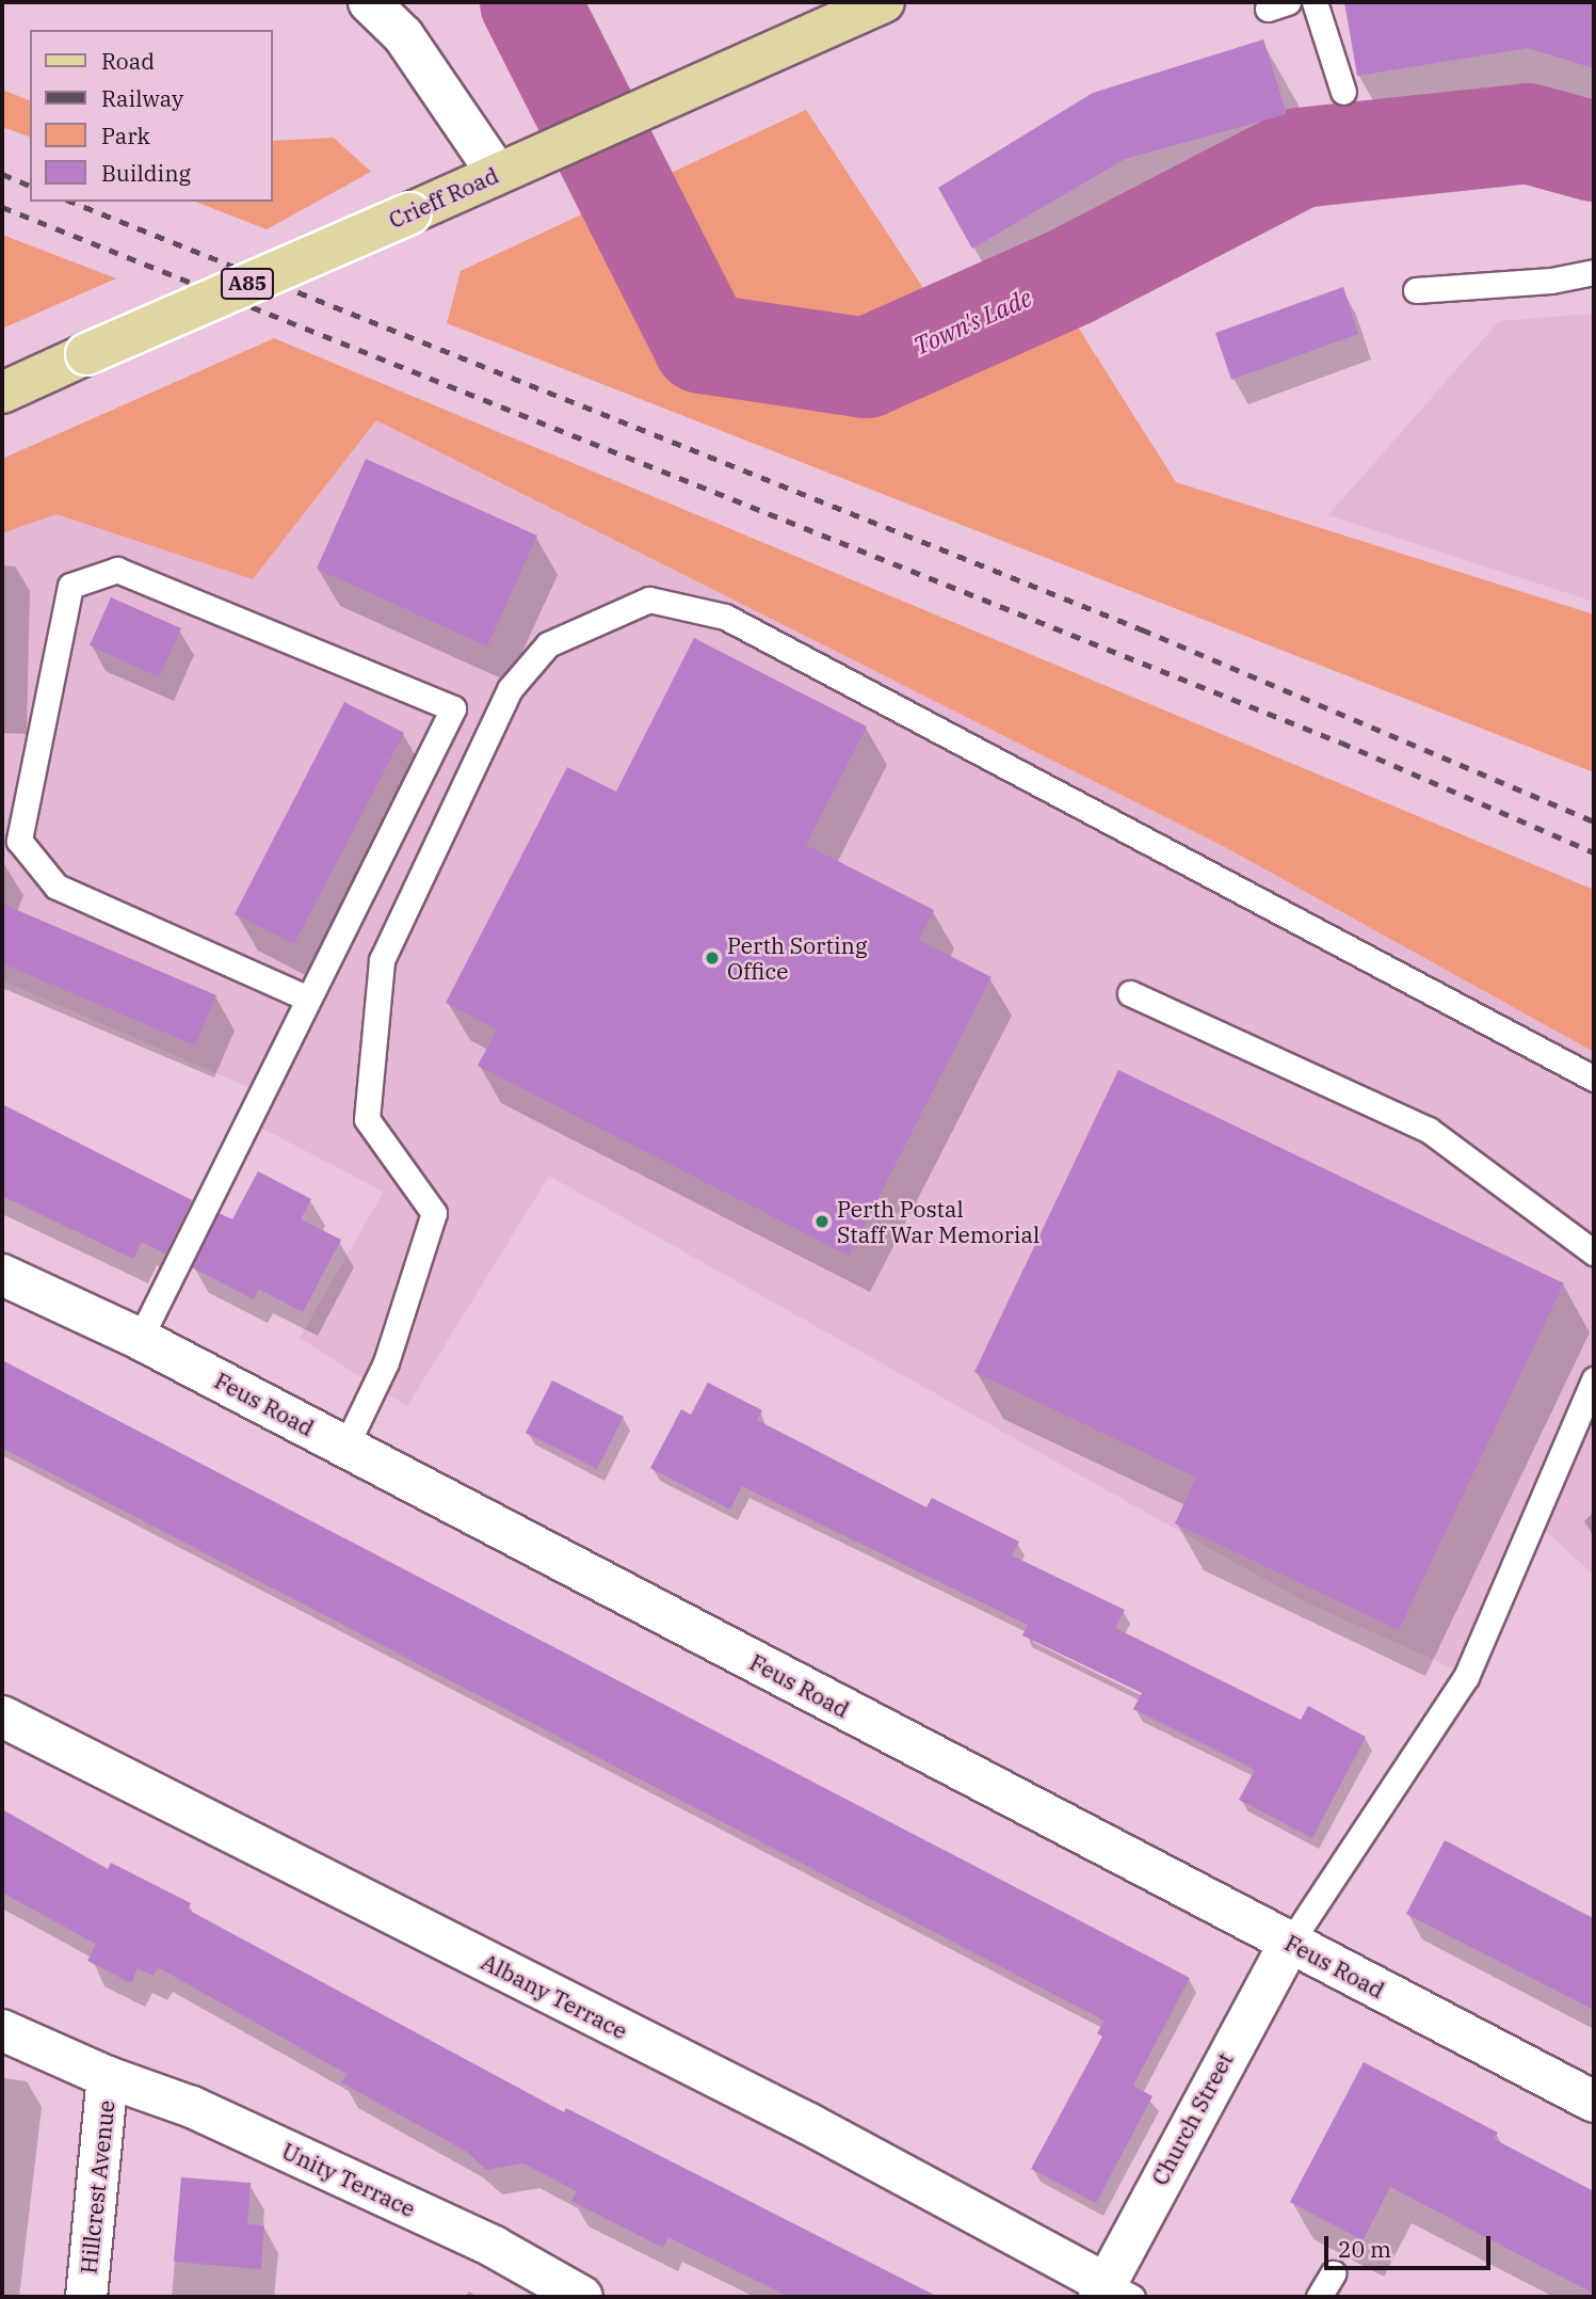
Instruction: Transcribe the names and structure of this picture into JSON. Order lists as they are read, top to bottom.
{
  "streets": {
    "main road": ["Crieff Road", "A85"],
    "street": [
      "Feus Road",
      "Albany Terrace",
      "Church Street",
      "Unity Terrace",
      "Hillcrest Avenue"
    ]
  },
  "crossings": [
    ["Feus Road", "Church Street"],
    ["Albany Terrace", "Church Street"],
    ["Unity Terrace", "Hillcrest Avenue"]
  ],
  "water": ["Town's Lade"],
  "places": ["Perth Sorting Office", "Perth Postal Staff War Memorial"],
  "legend": [
    "Road",
    "Railway",
    "Park",
    "Building"
  ],
  "scale_bar": "20 m"
}
